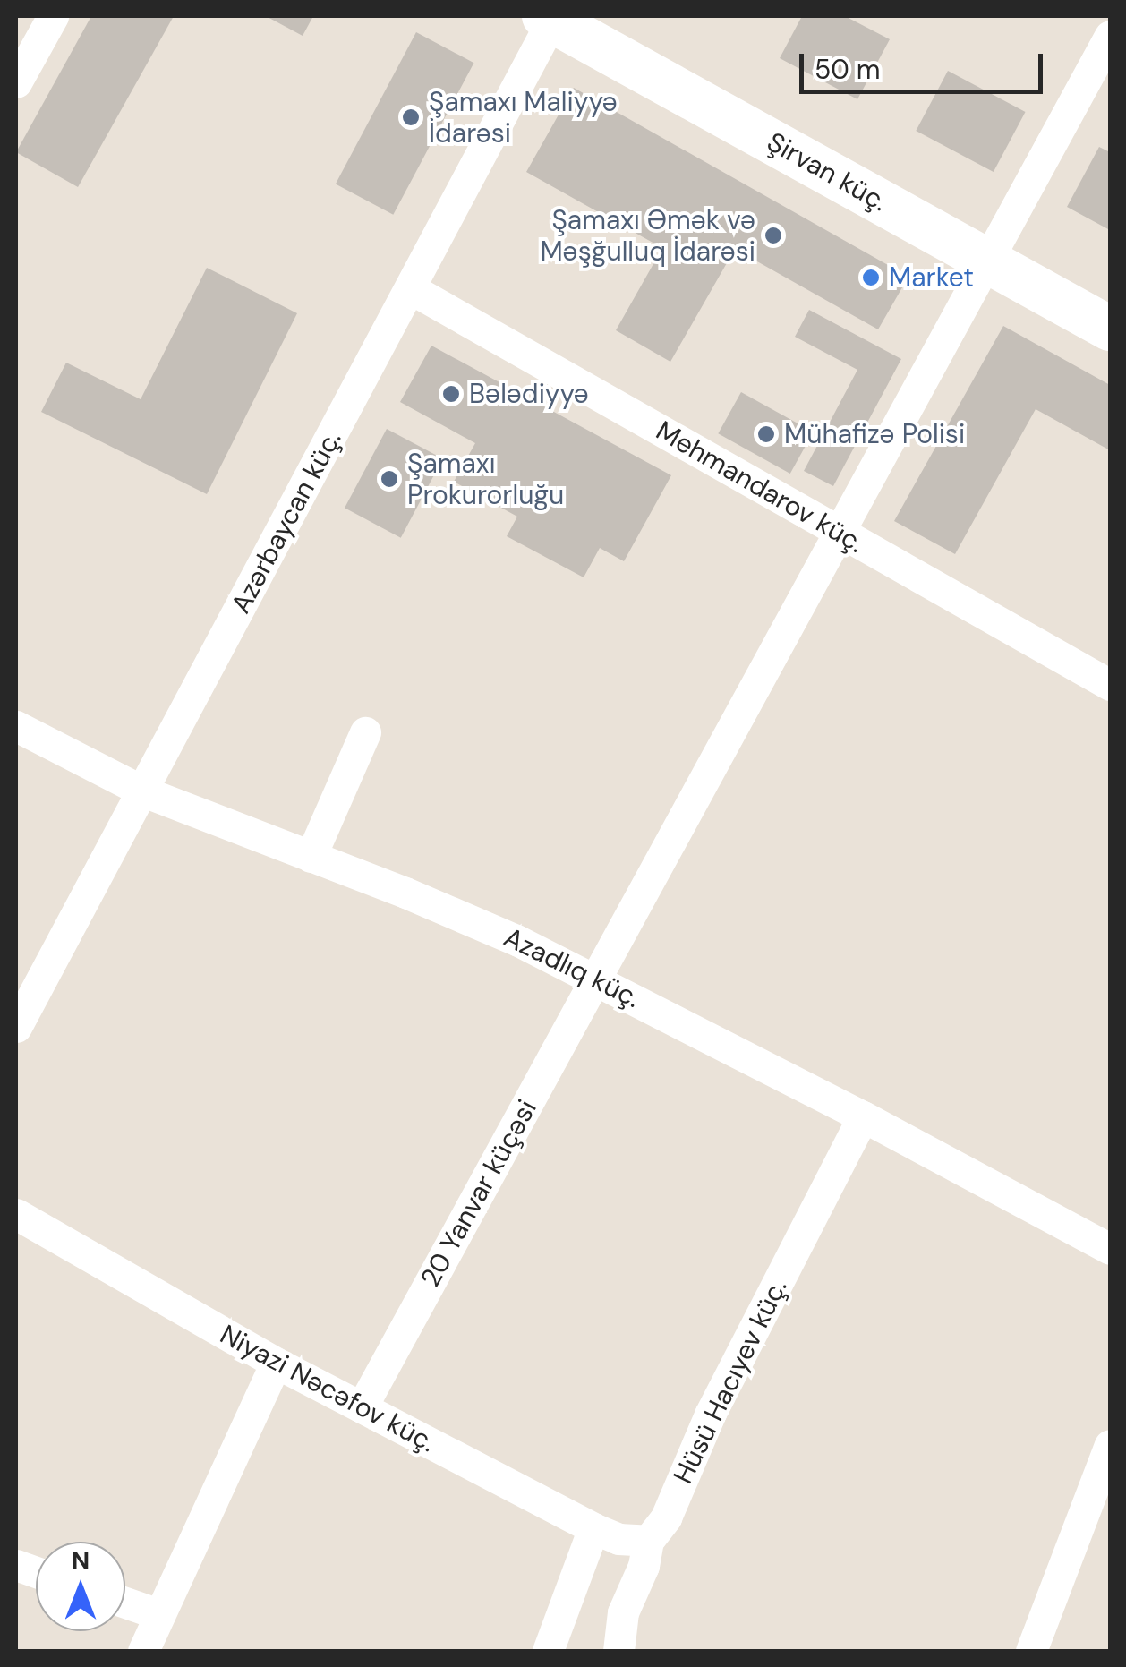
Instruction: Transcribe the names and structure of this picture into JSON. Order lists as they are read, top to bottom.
{
  "streets": {
    "street": [
      "Şirvan küç.",
      "Mehmandarov küç.",
      "Azərbaycan küç.",
      "Azadlıq küç.",
      "20 Yanvar küçəsi",
      "Hüsü Hacıyev küç.",
      "Niyazi Nəcəfov küç."
    ]
  },
  "crossings": [
    ["Şirvan küç.", "Azərbaycan küç."],
    ["Şirvan küç.", "20 Yanvar küçəsi"],
    ["Mehmandarov küç.", "Azərbaycan küç."],
    ["Mehmandarov küç.", "20 Yanvar küçəsi"],
    ["Azərbaycan küç.", "Azadlıq küç."],
    ["Azadlıq küç.", "20 Yanvar küçəsi"],
    ["Azadlıq küç.", "Hüsü Hacıyev küç."],
    ["20 Yanvar küçəsi", "Niyazi Nəcəfov küç."],
    ["Hüsü Hacıyev küç.", "Niyazi Nəcəfov küç."]
  ],
  "places": [
    "Şamaxı Maliyyə İdarəsi",
    "Şamaxı Əmək və Məşğulluq İdarəsi",
    "Market",
    "Bələdiyyə",
    "Mühafizə Polisi",
    "Şamaxı Prokurorluğu"
  ],
  "scale_bar": "50 m",
  "north": "top"
}
